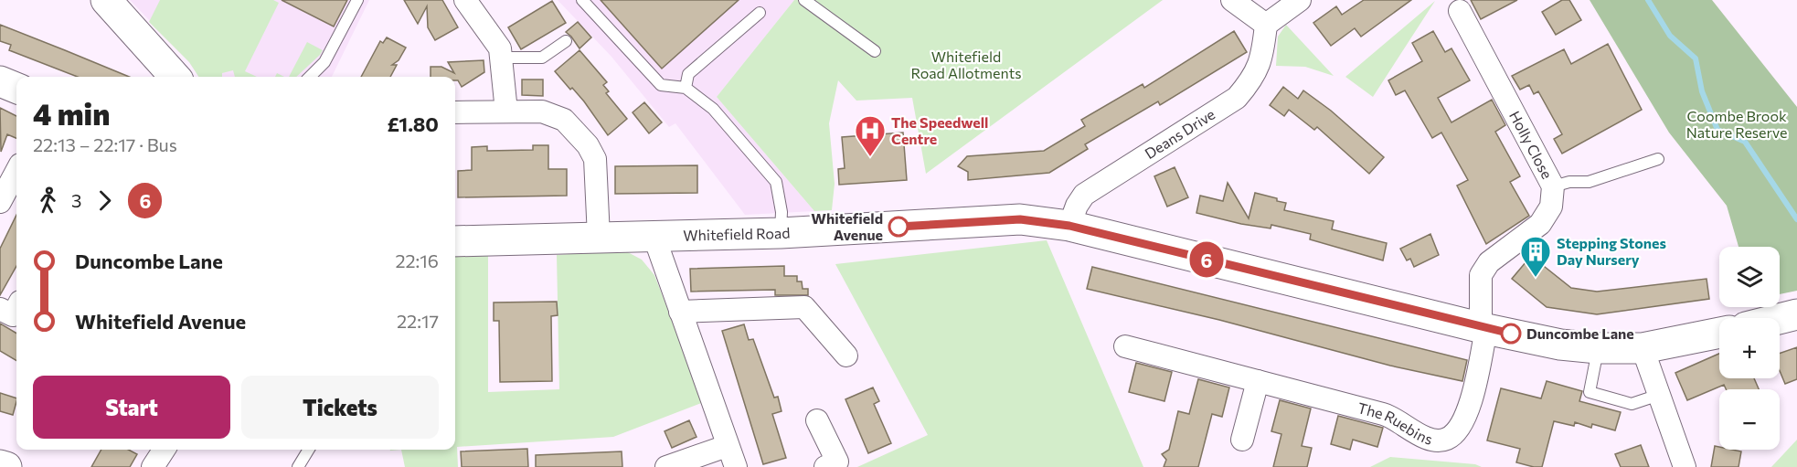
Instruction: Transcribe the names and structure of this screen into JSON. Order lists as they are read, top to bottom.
{
  "streets": {
    "main road": ["Whitefield Road"],
    "street": ["Deans Drive", "Holly Close", "The Ruebins"]
  },
  "crossings": [
    ["Deans Drive", "Whitefield Road"],
    ["Holly Close", "Whitefield Road"],
    ["Holly Close", "The Ruebins"],
    ["Whitefield Road", "The Ruebins"]
  ],
  "parks": ["Whitefield Road Allotments", "Coombe Brook Nature Reserve"],
  "places": {
    "hospital": ["The Speedwell Centre"],
    "other": ["Whitefield Avenue", "Duncombe Lane"],
    "building": ["Stepping Stones Day Nursery"]
  },
  "lines": ["bus line 6"],
  "page": {
    "on_map": "6",
    "heading": ["4 min", "22:13 – 22:17 · Bus", "£1.80"],
    "legs": ["3", "6"],
    "list": [
      {
        "name": "Duncombe Lane",
        "value": "22:16"
      },
      {
        "name": "Whitefield Avenue",
        "value": "22:17"
      }
    ],
    "map_buttons": ["+", "−"],
    "buttons": ["Start", "Tickets"]
  }
}
